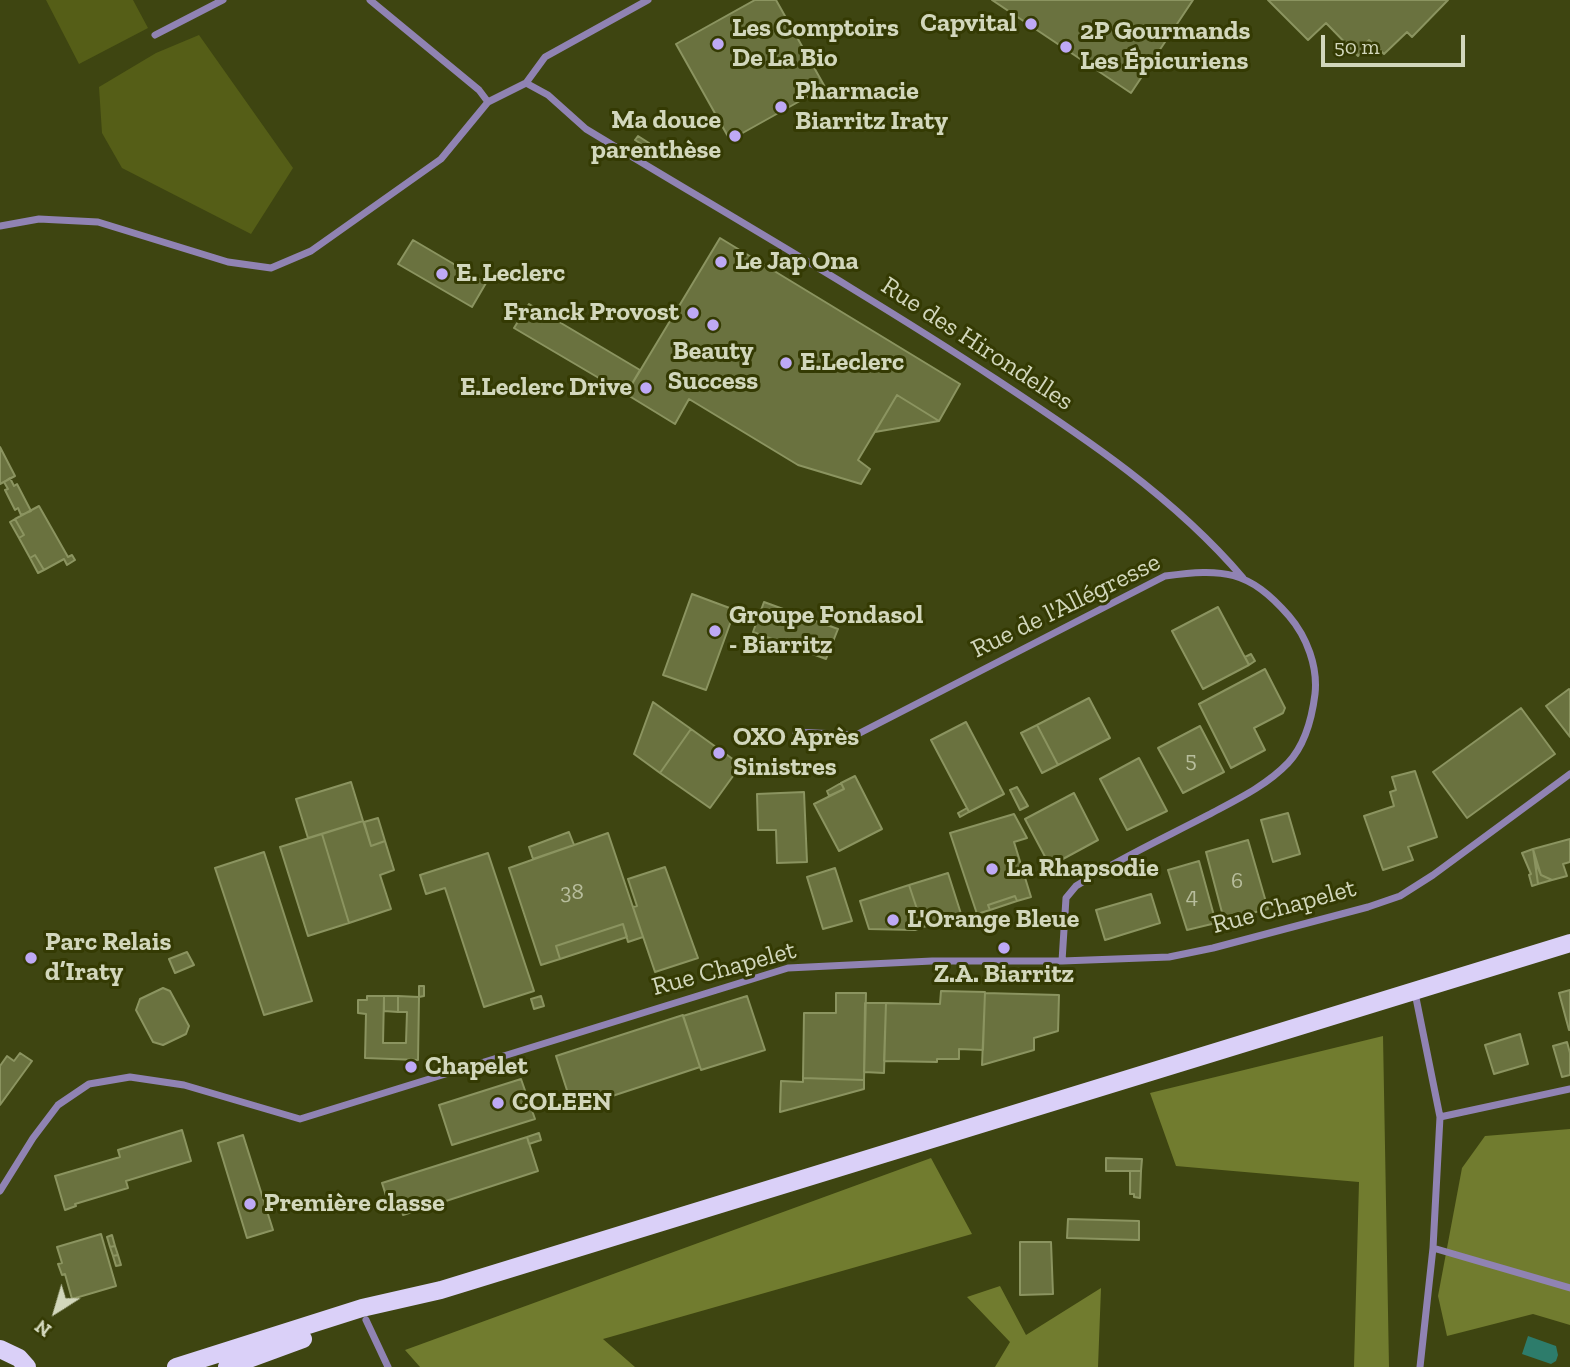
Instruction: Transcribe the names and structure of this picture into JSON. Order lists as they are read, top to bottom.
{
  "streets": {
    "street": ["Rue des Hirondelles", "Rue de l'Allégresse", "Rue Chapelet"]
  },
  "crossings": [
    ["Rue des Hirondelles", "Rue de l'Allégresse"],
    ["Rue de l'Allégresse", "Rue Chapelet"]
  ],
  "places": [
    "Capvital",
    "Les Comptoirs De La Bio",
    "2P Gourmands Les Épicuriens",
    "Pharmacie Biarritz Iraty",
    "Ma douce parenthèse",
    "Le Jap Ona",
    "E. Leclerc",
    "Franck Provost",
    "Beauty Success",
    "E.Leclerc",
    "E.Leclerc Drive",
    "Groupe Fondasol - Biarritz",
    "OXO Après Sinistres",
    "La Rhapsodie",
    "L'Orange Bleue",
    "Z.A. Biarritz",
    "Parc Relais d’Iraty",
    "Chapelet",
    "COLEEN",
    "Première classe"
  ],
  "house_numbers": [
    "5",
    "6",
    "38",
    "4"
  ],
  "scale_bar": "50 m",
  "north": "bottom left"
}
